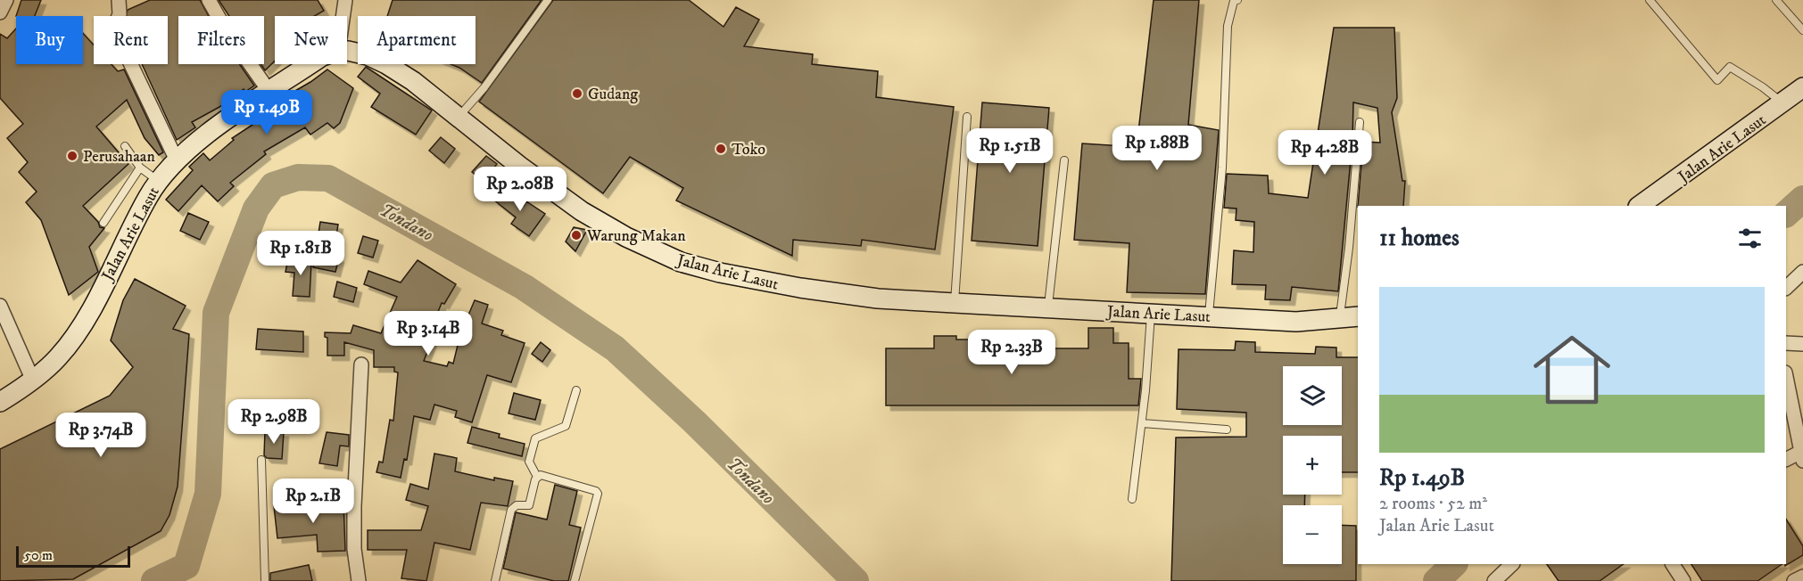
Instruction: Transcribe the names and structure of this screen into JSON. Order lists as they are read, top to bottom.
{
  "streets": {
    "main road": ["Jalan Arie Lasut"]
  },
  "water": ["Tondano"],
  "places": [
    "Gudang",
    "Toko",
    "Perusahaan",
    "Warung Makan"
  ],
  "scale_bar": "50 m",
  "page": {
    "chip": [
      "Buy",
      "Rent",
      "Filters",
      "New",
      "Apartment"
    ],
    "price": [
      "Rp 1.49B",
      "Rp 1.88B",
      "Rp 1.51B",
      "Rp 4.28B",
      "Rp 2.08B",
      "Rp 1.81B",
      "Rp 3.14B",
      "Rp 2.33B",
      "Rp 2.98B",
      "Rp 3.74B",
      "Rp 2.1B"
    ],
    "heading": "11 homes",
    "list": [
      {
        "name": "Rp 1.49B",
        "note": "2 rooms · 52 m² · Jalan Arie Lasut"
      }
    ],
    "map_buttons": ["+", "−"],
    "scale": "50 m"
  }
}
